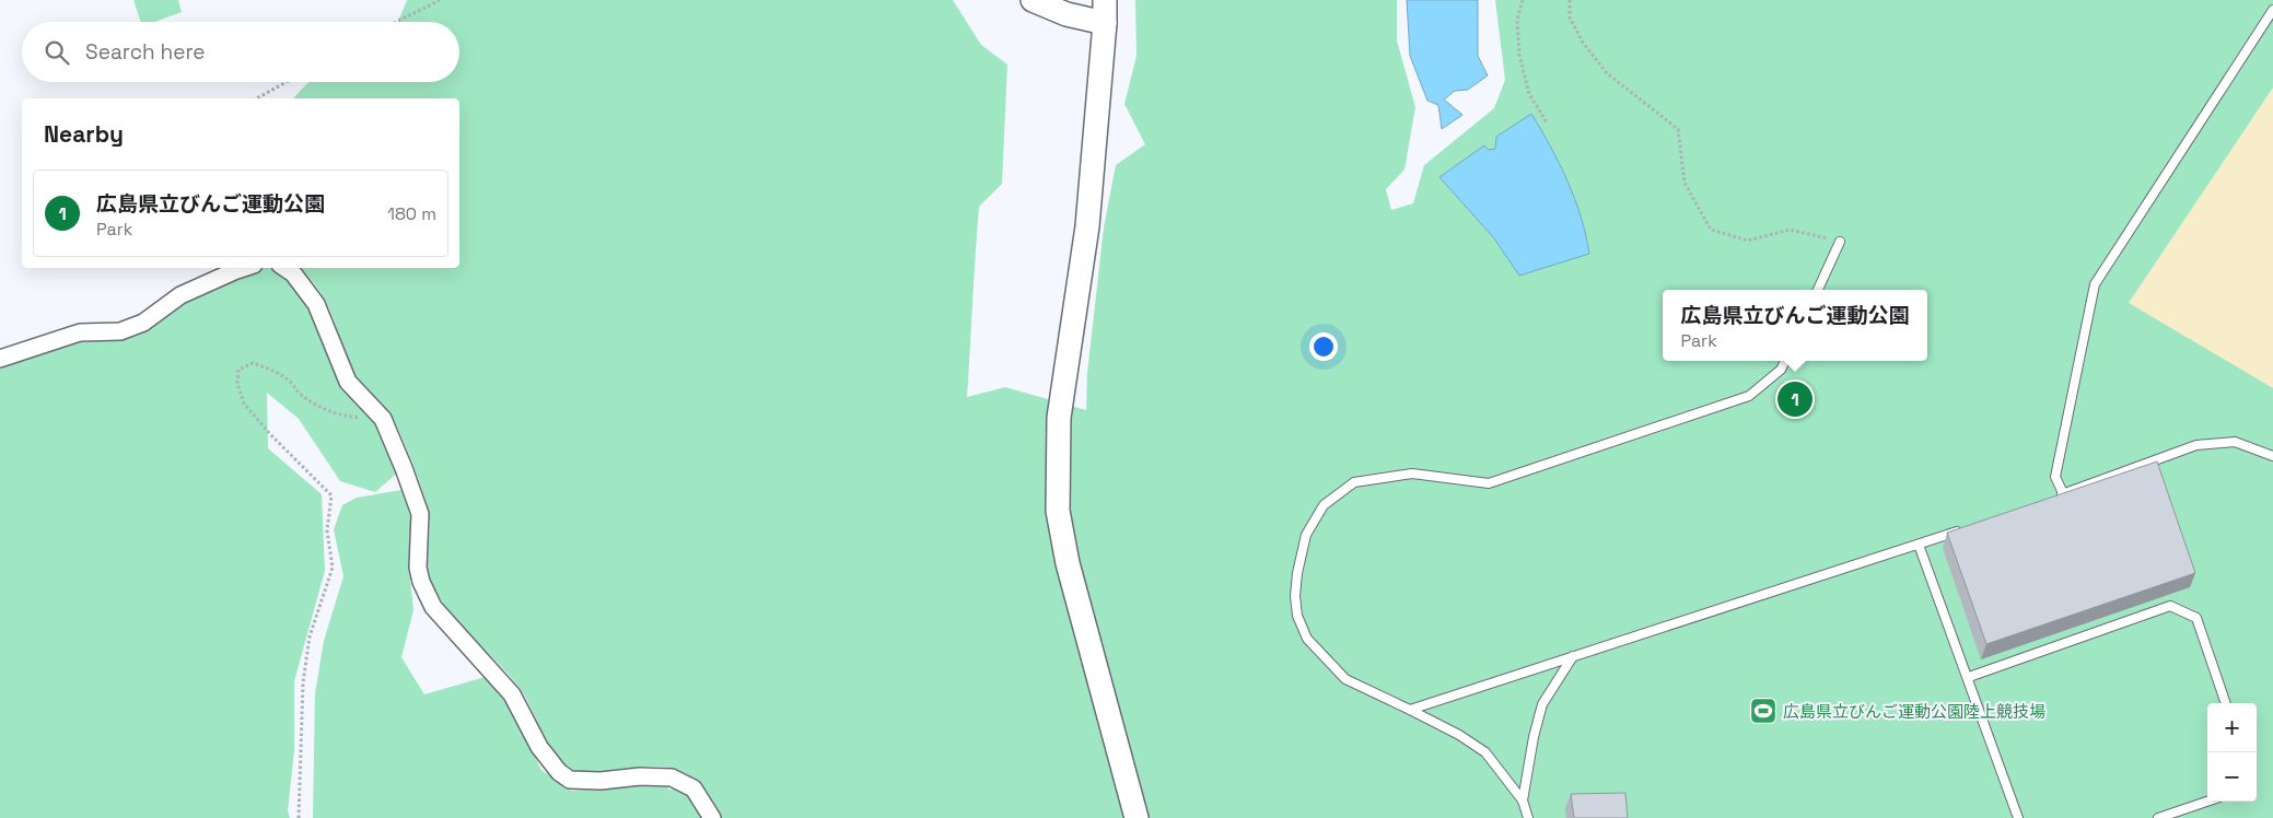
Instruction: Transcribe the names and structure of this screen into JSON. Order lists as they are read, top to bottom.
{
  "places": {
    "sports": ["広島県立びんご運動公園陸上競技場"]
  },
  "page": {
    "search": "Search here",
    "heading": "Nearby",
    "list": [
      {
        "mark": "1",
        "name": "広島県立びんご運動公園",
        "note": "Park",
        "value": "180 m"
      }
    ],
    "popup": ["広島県立びんご運動公園", "Park"],
    "pins": "1",
    "map_buttons": ["+", "−"]
  }
}
